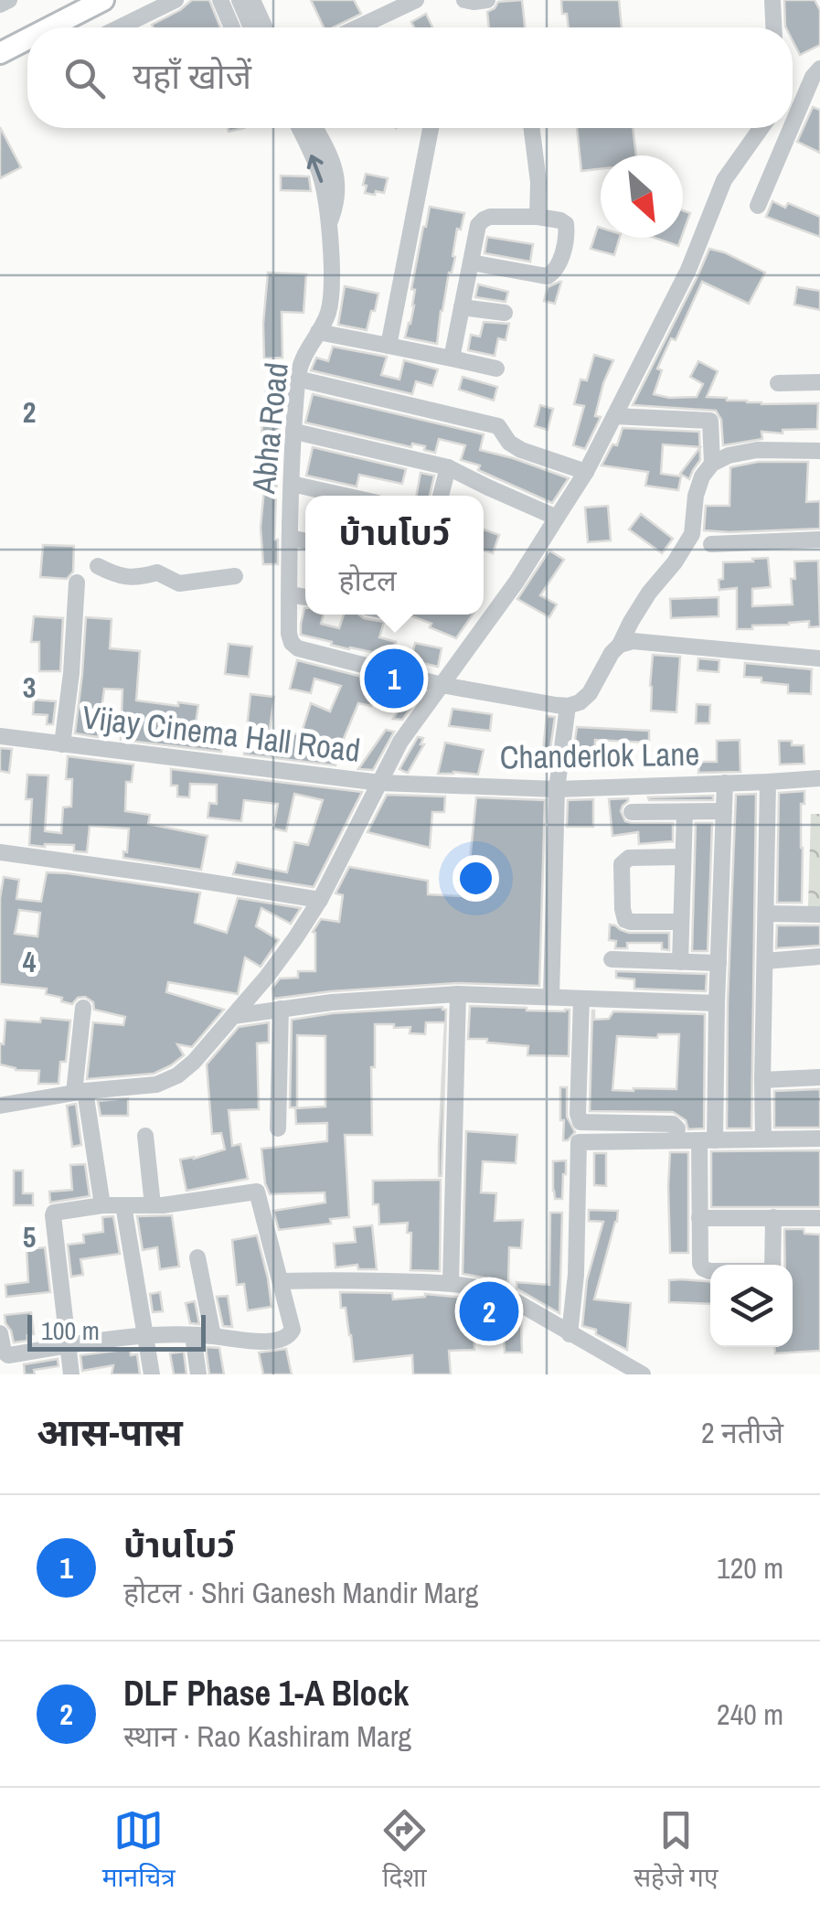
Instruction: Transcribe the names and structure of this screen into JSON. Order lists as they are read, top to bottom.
{
  "streets": {
    "street": ["Abha Road", "Vijay Cinema Hall Road", "Chanderlok Lane"]
  },
  "crossings": [
    ["Vijay Cinema Hall Road", "Chanderlok Lane"]
  ],
  "scale_bar": "100 m",
  "north": "bottom right",
  "page": {
    "search": "यहाँ खोजें",
    "popup": ["บ้านโบว์", "होटल"],
    "pins": ["1", "2"],
    "scale": "100 m",
    "heading": ["आस-पास", "2 नतीजे"],
    "list": [
      {
        "mark": "1",
        "name": "บ้านโบว์",
        "note": "होटल · Shri Ganesh Mandir Marg",
        "value": "120 m"
      },
      {
        "mark": "2",
        "name": "DLF Phase 1-A Block",
        "note": "स्थान · Rao Kashiram Marg",
        "value": "240 m"
      }
    ],
    "nav": ["मानचित्र", "दिशा", "सहेजे गए"]
  },
  "grid": {
    "rows": [
      "2",
      "3",
      "4",
      "5"
    ]
  }
}
